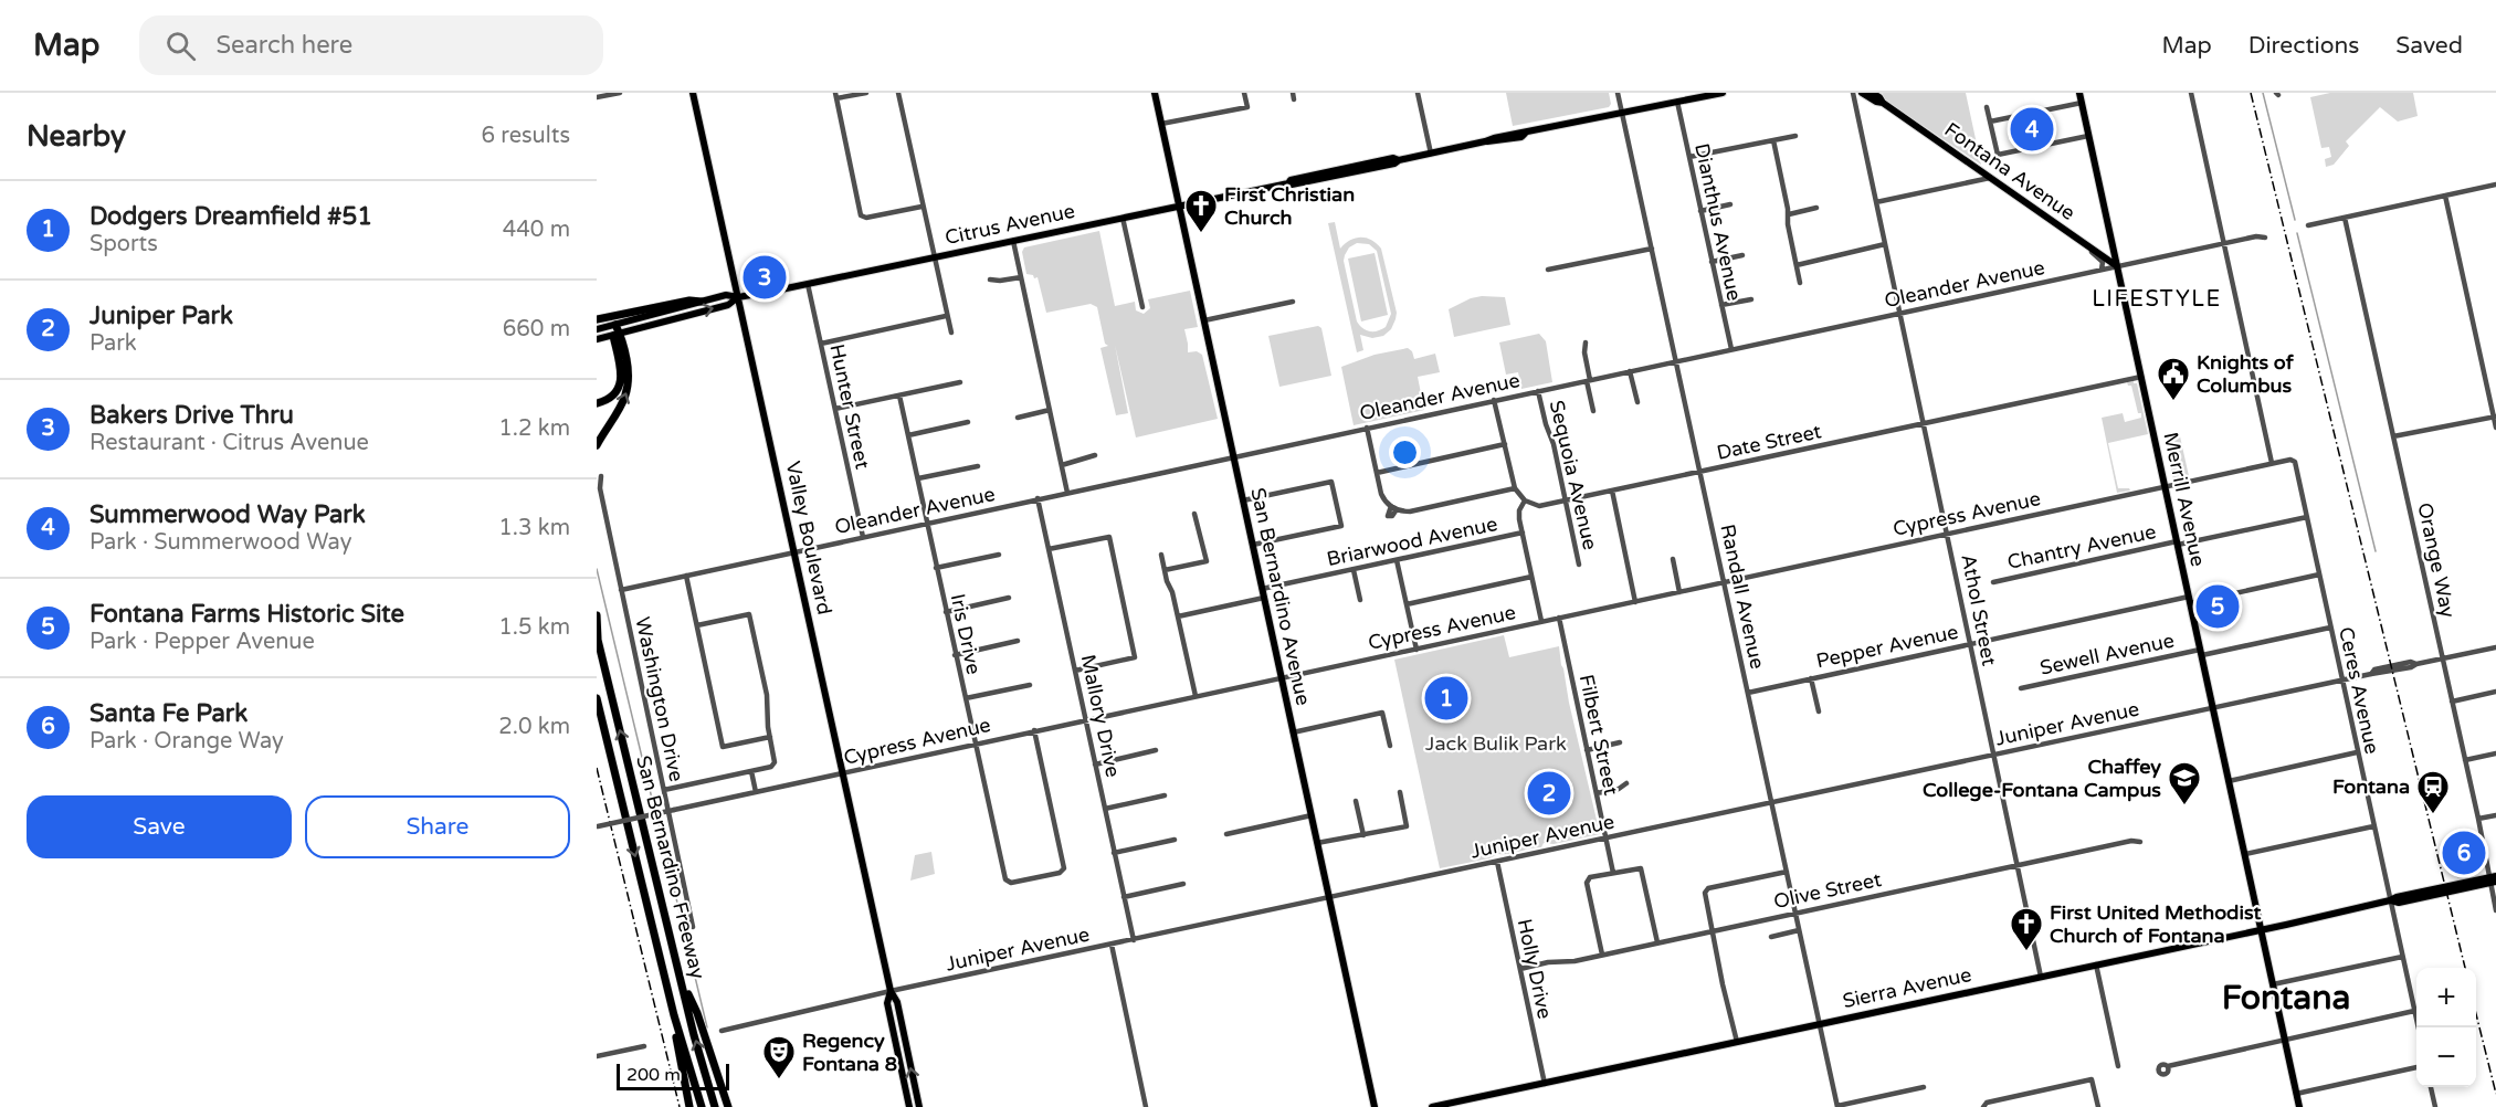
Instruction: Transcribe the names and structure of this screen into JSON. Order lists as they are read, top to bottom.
{
  "streets": {
    "highway": ["San Bernardino Freeway"],
    "main road": [
      "Fontana Avenue",
      "Citrus Avenue",
      "Merrill Avenue",
      "Valley Boulevard",
      "San Bernardino Avenue",
      "Sierra Avenue"
    ],
    "street": [
      "Dianthus Avenue",
      "Oleander Avenue",
      "Hunter Street",
      "Date Street",
      "Sequoia Avenue",
      "Cypress Avenue",
      "Briarwood Avenue",
      "Chantry Avenue",
      "Orange Way",
      "Randall Avenue",
      "Athol Street",
      "Iris Drive",
      "Pepper Avenue",
      "Sewell Avenue",
      "Ceres Avenue",
      "Washington Drive",
      "Mallory Drive",
      "Juniper Avenue",
      "Filbert Street",
      "Olive Street",
      "Holly Drive"
    ]
  },
  "crossings": [
    ["Fontana Avenue", "Oleander Avenue"],
    ["Fontana Avenue", "Merrill Avenue"],
    ["Dianthus Avenue", "Citrus Avenue"],
    ["Dianthus Avenue", "Oleander Avenue"],
    ["Citrus Avenue", "Hunter Street"],
    ["Citrus Avenue", "Valley Boulevard"],
    ["Citrus Avenue", "San Bernardino Avenue"],
    ["Citrus Avenue", "Randall Avenue"],
    ["Oleander Avenue", "Hunter Street"],
    ["Oleander Avenue", "Sequoia Avenue"],
    ["Oleander Avenue", "Merrill Avenue"],
    ["Oleander Avenue", "Valley Boulevard"],
    ["Oleander Avenue", "San Bernardino Avenue"],
    ["Oleander Avenue", "Randall Avenue"],
    ["Oleander Avenue", "Athol Street"],
    ["Oleander Avenue", "Iris Drive"],
    ["Oleander Avenue", "Washington Drive"],
    ["Oleander Avenue", "Mallory Drive"],
    ["Date Street", "Sequoia Avenue"],
    ["Date Street", "Merrill Avenue"],
    ["Date Street", "Randall Avenue"],
    ["Date Street", "Athol Street"],
    ["Merrill Avenue", "Cypress Avenue"],
    ["Merrill Avenue", "Chantry Avenue"],
    ["Merrill Avenue", "Pepper Avenue"],
    ["Merrill Avenue", "Sewell Avenue"],
    ["Merrill Avenue", "Juniper Avenue"],
    ["Merrill Avenue", "Sierra Avenue"],
    ["Cypress Avenue", "Valley Boulevard"],
    ["Cypress Avenue", "San Bernardino Avenue"],
    ["Cypress Avenue", "Randall Avenue"],
    ["Cypress Avenue", "Athol Street"],
    ["Cypress Avenue", "Iris Drive"],
    ["Cypress Avenue", "Ceres Avenue"],
    ["Cypress Avenue", "Mallory Drive"],
    ["Cypress Avenue", "Filbert Street"],
    ["Valley Boulevard", "Juniper Avenue"],
    ["Briarwood Avenue", "San Bernardino Avenue"],
    ["Chantry Avenue", "Ceres Avenue"],
    ["Orange Way", "Juniper Avenue"],
    ["Orange Way", "Sierra Avenue"],
    ["San Bernardino Avenue", "Juniper Avenue"],
    ["Randall Avenue", "Pepper Avenue"],
    ["Randall Avenue", "Juniper Avenue"],
    ["Randall Avenue", "Olive Street"],
    ["Randall Avenue", "Sierra Avenue"],
    ["Athol Street", "Pepper Avenue"],
    ["Athol Street", "Juniper Avenue"],
    ["Athol Street", "Olive Street"],
    ["Athol Street", "Sierra Avenue"],
    ["Pepper Avenue", "Ceres Avenue"],
    ["Sewell Avenue", "Ceres Avenue"],
    ["Ceres Avenue", "Juniper Avenue"],
    ["Ceres Avenue", "Sierra Avenue"],
    ["Mallory Drive", "Juniper Avenue"],
    ["Juniper Avenue", "Filbert Street"],
    ["Juniper Avenue", "Holly Drive"],
    ["Olive Street", "Holly Drive"],
    ["Holly Drive", "Sierra Avenue"]
  ],
  "districts": ["LIFESTYLE", "Fontana"],
  "parks": ["Jack Bulik Park"],
  "places": {
    "church": ["First Christian Church", "First United Methodist Church of Fontana"],
    "public building": ["Knights of Columbus"],
    "school or university": ["Chaffey College-Fontana Campus"],
    "station": ["Fontana"],
    "theatre": ["Regency Fontana 8"]
  },
  "scale_bar": "200 m",
  "page": {
    "header": "Map",
    "search": "Search here",
    "nav": ["Map", "Directions", "Saved"],
    "heading": ["Nearby", "6 results"],
    "pins": [
      "4",
      "3",
      "5",
      "1",
      "2",
      "6"
    ],
    "list": [
      {
        "mark": "1",
        "name": "Dodgers Dreamfield #51",
        "note": "Sports",
        "value": "440 m"
      },
      {
        "mark": "2",
        "name": "Juniper Park",
        "note": "Park",
        "value": "660 m"
      },
      {
        "mark": "3",
        "name": "Bakers Drive Thru",
        "note": "Restaurant · Citrus Avenue",
        "value": "1.2 km"
      },
      {
        "mark": "4",
        "name": "Summerwood Way Park",
        "note": "Park · Summerwood Way",
        "value": "1.3 km"
      },
      {
        "mark": "5",
        "name": "Fontana Farms Historic Site",
        "note": "Park · Pepper Avenue",
        "value": "1.5 km"
      },
      {
        "mark": "6",
        "name": "Santa Fe Park",
        "note": "Park · Orange Way",
        "value": "2.0 km"
      }
    ],
    "buttons": ["Save", "Share"],
    "map_buttons": ["+", "−"],
    "scale": "200 m"
  }
}
